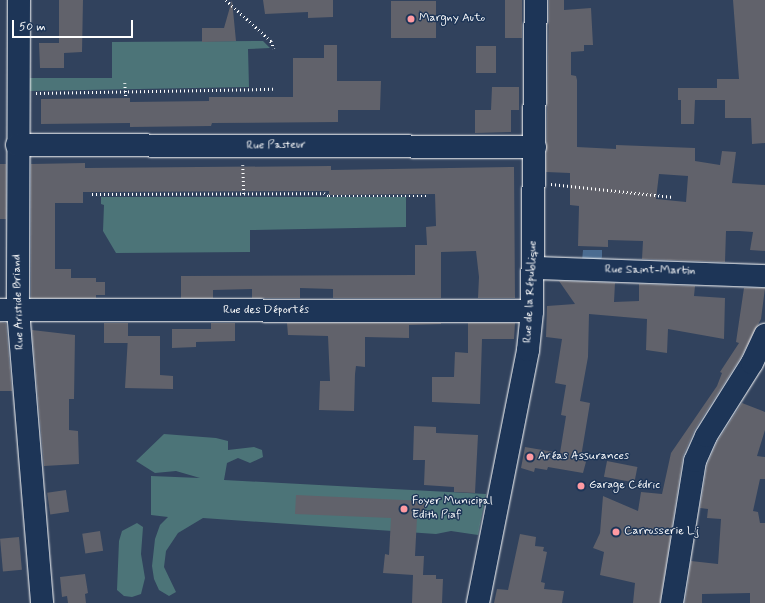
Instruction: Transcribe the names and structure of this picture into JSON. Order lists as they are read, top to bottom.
{
  "streets": {
    "street": [
      "Rue Pasteur",
      "Rue Saint-Martin",
      "Rue de la République",
      "Rue Aristide Briand",
      "Rue des Déportés"
    ]
  },
  "crossings": [
    ["Rue Pasteur", "Rue de la République"],
    ["Rue Pasteur", "Rue Aristide Briand"],
    ["Rue Saint-Martin", "Rue de la République"],
    ["Rue de la République", "Rue des Déportés"],
    ["Rue Aristide Briand", "Rue des Déportés"]
  ],
  "places": [
    "Margny Auto",
    "Aréas Assurances",
    "Garage Cédric",
    "Foyer Municipal Edith Piaf",
    "Carrosserie Lj"
  ],
  "scale_bar": "50 m"
}
